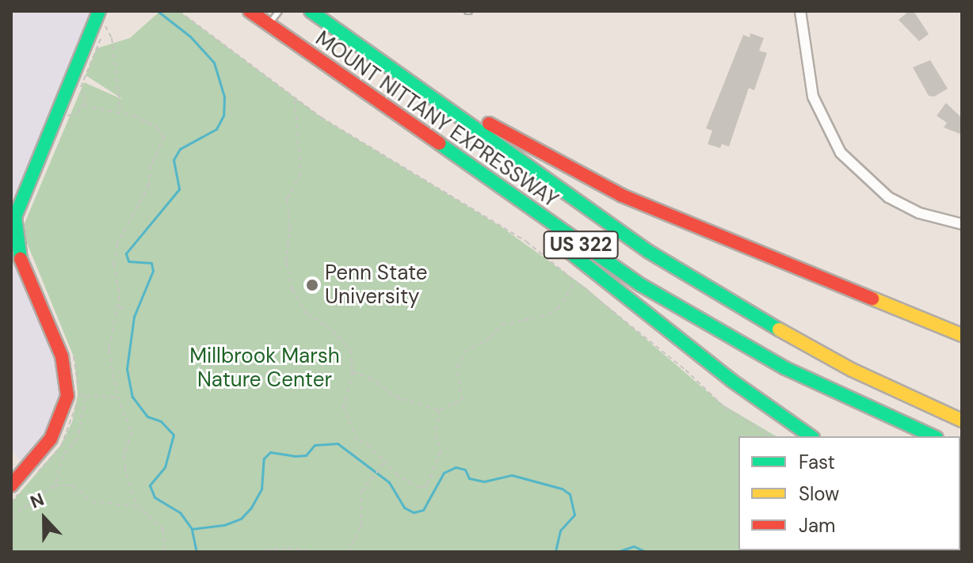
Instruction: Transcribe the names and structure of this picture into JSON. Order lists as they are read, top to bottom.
{
  "streets": {
    "main road": ["MOUNT NITTANY EXPRESSWAY", "US 322"]
  },
  "parks": ["Millbrook Marsh Nature Center"],
  "places": ["Penn State University"],
  "legend": ["Fast", "Slow", "Jam"],
  "north": "top"
}
